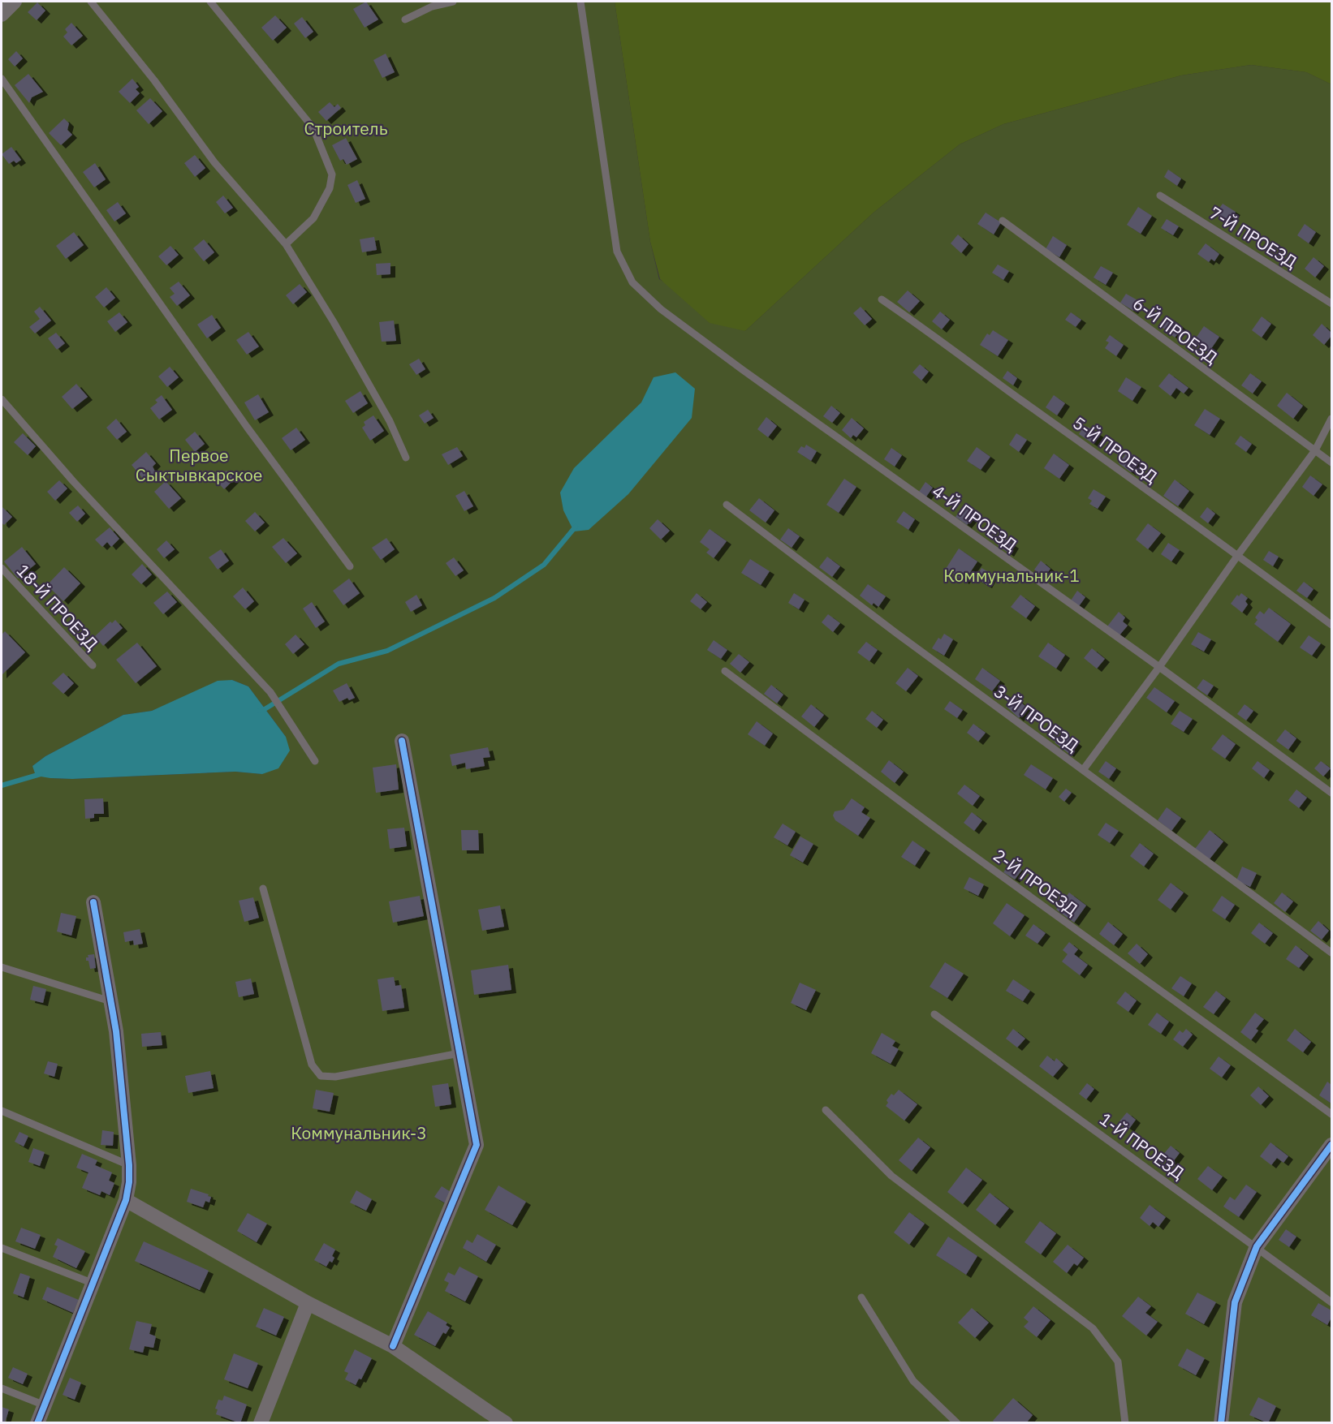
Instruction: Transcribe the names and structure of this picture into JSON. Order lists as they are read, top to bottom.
{
  "streets": {
    "lane": [
      "7-Й ПРОЕЗД",
      "6-Й ПРОЕЗД",
      "5-Й ПРОЕЗД",
      "4-Й ПРОЕЗД",
      "18-Й ПРОЕЗД",
      "3-Й ПРОЕЗД",
      "2-Й ПРОЕЗД",
      "1-Й ПРОЕЗД"
    ]
  },
  "parks": [
    "Строитель",
    "Первое Сыктывкарское",
    "Коммунальник-1",
    "Коммунальник-3"
  ]
}
